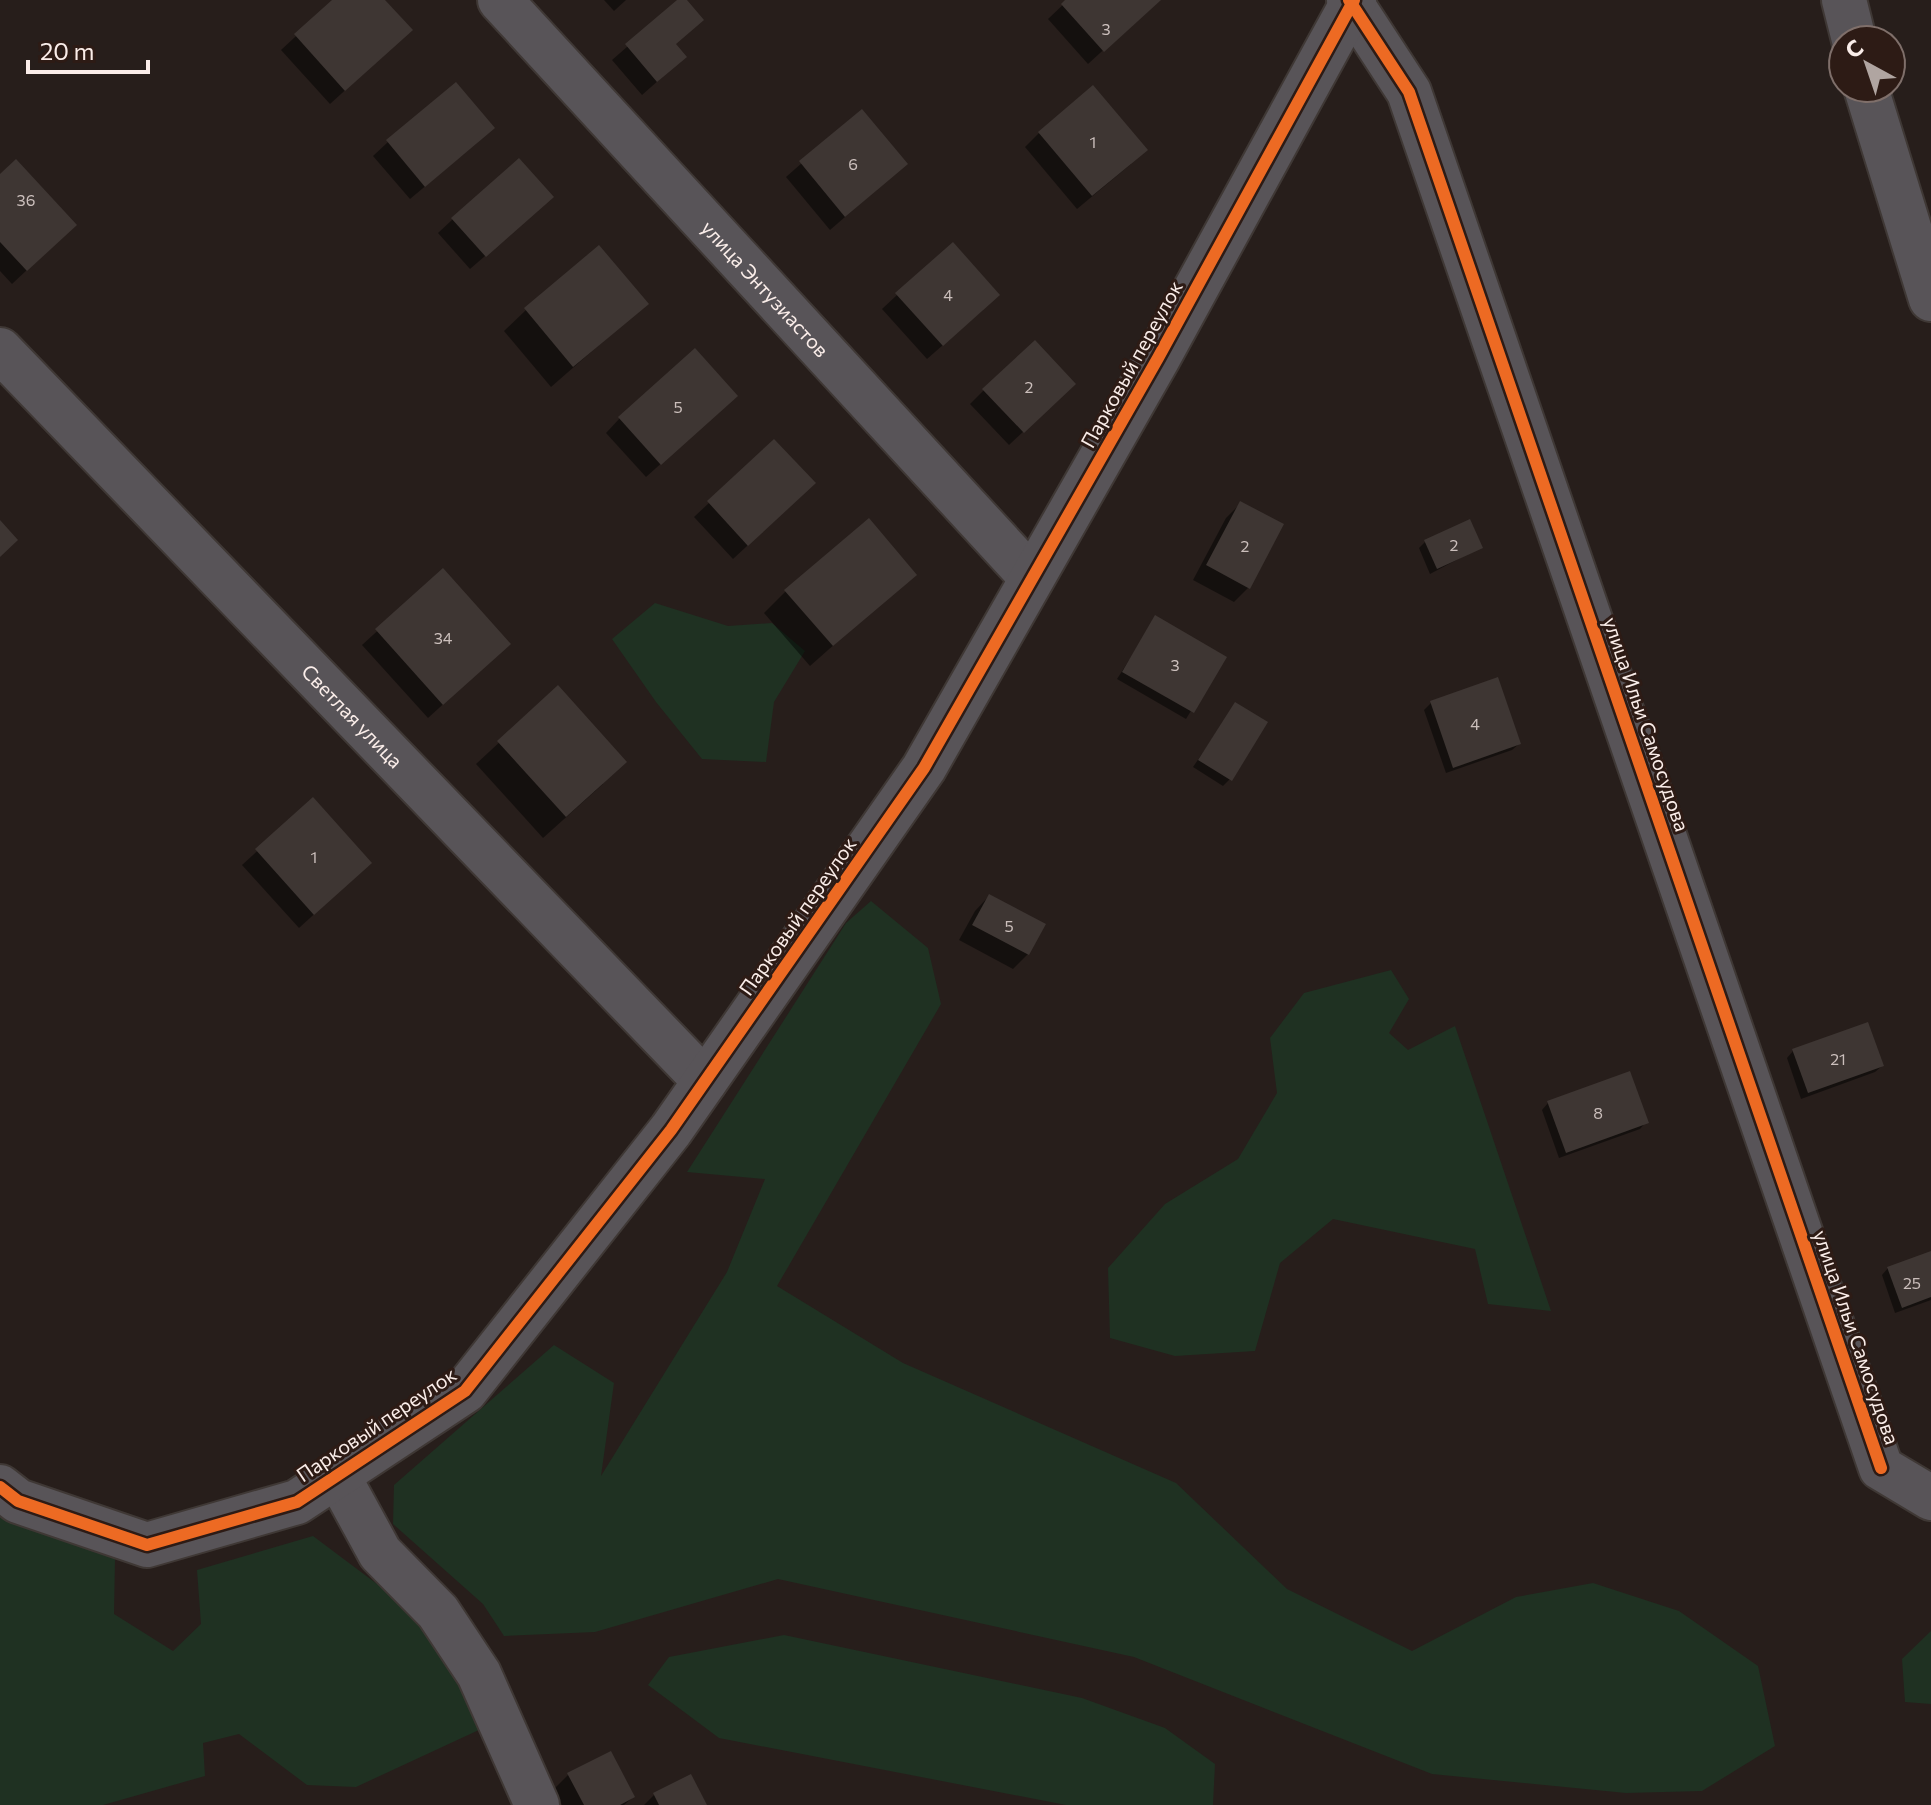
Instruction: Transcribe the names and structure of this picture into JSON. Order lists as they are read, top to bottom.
{
  "streets": {
    "street": [
      "улица Энтузиастов",
      "Парковый переулок",
      "Светлая улица",
      "улица Ильи Самосудова"
    ]
  },
  "crossings": [
    ["улица Энтузиастов", "Парковый переулок"],
    ["Парковый переулок", "Светлая улица"],
    ["Парковый переулок", "улица Ильи Самосудова"]
  ],
  "house_numbers": [
    "3",
    "1",
    "6",
    "36",
    "4",
    "2",
    "5",
    "2",
    "2",
    "34",
    "3",
    "4",
    "1",
    "5",
    "21",
    "8",
    "25"
  ],
  "scale_bar": "20 m",
  "north": "top left"
}
